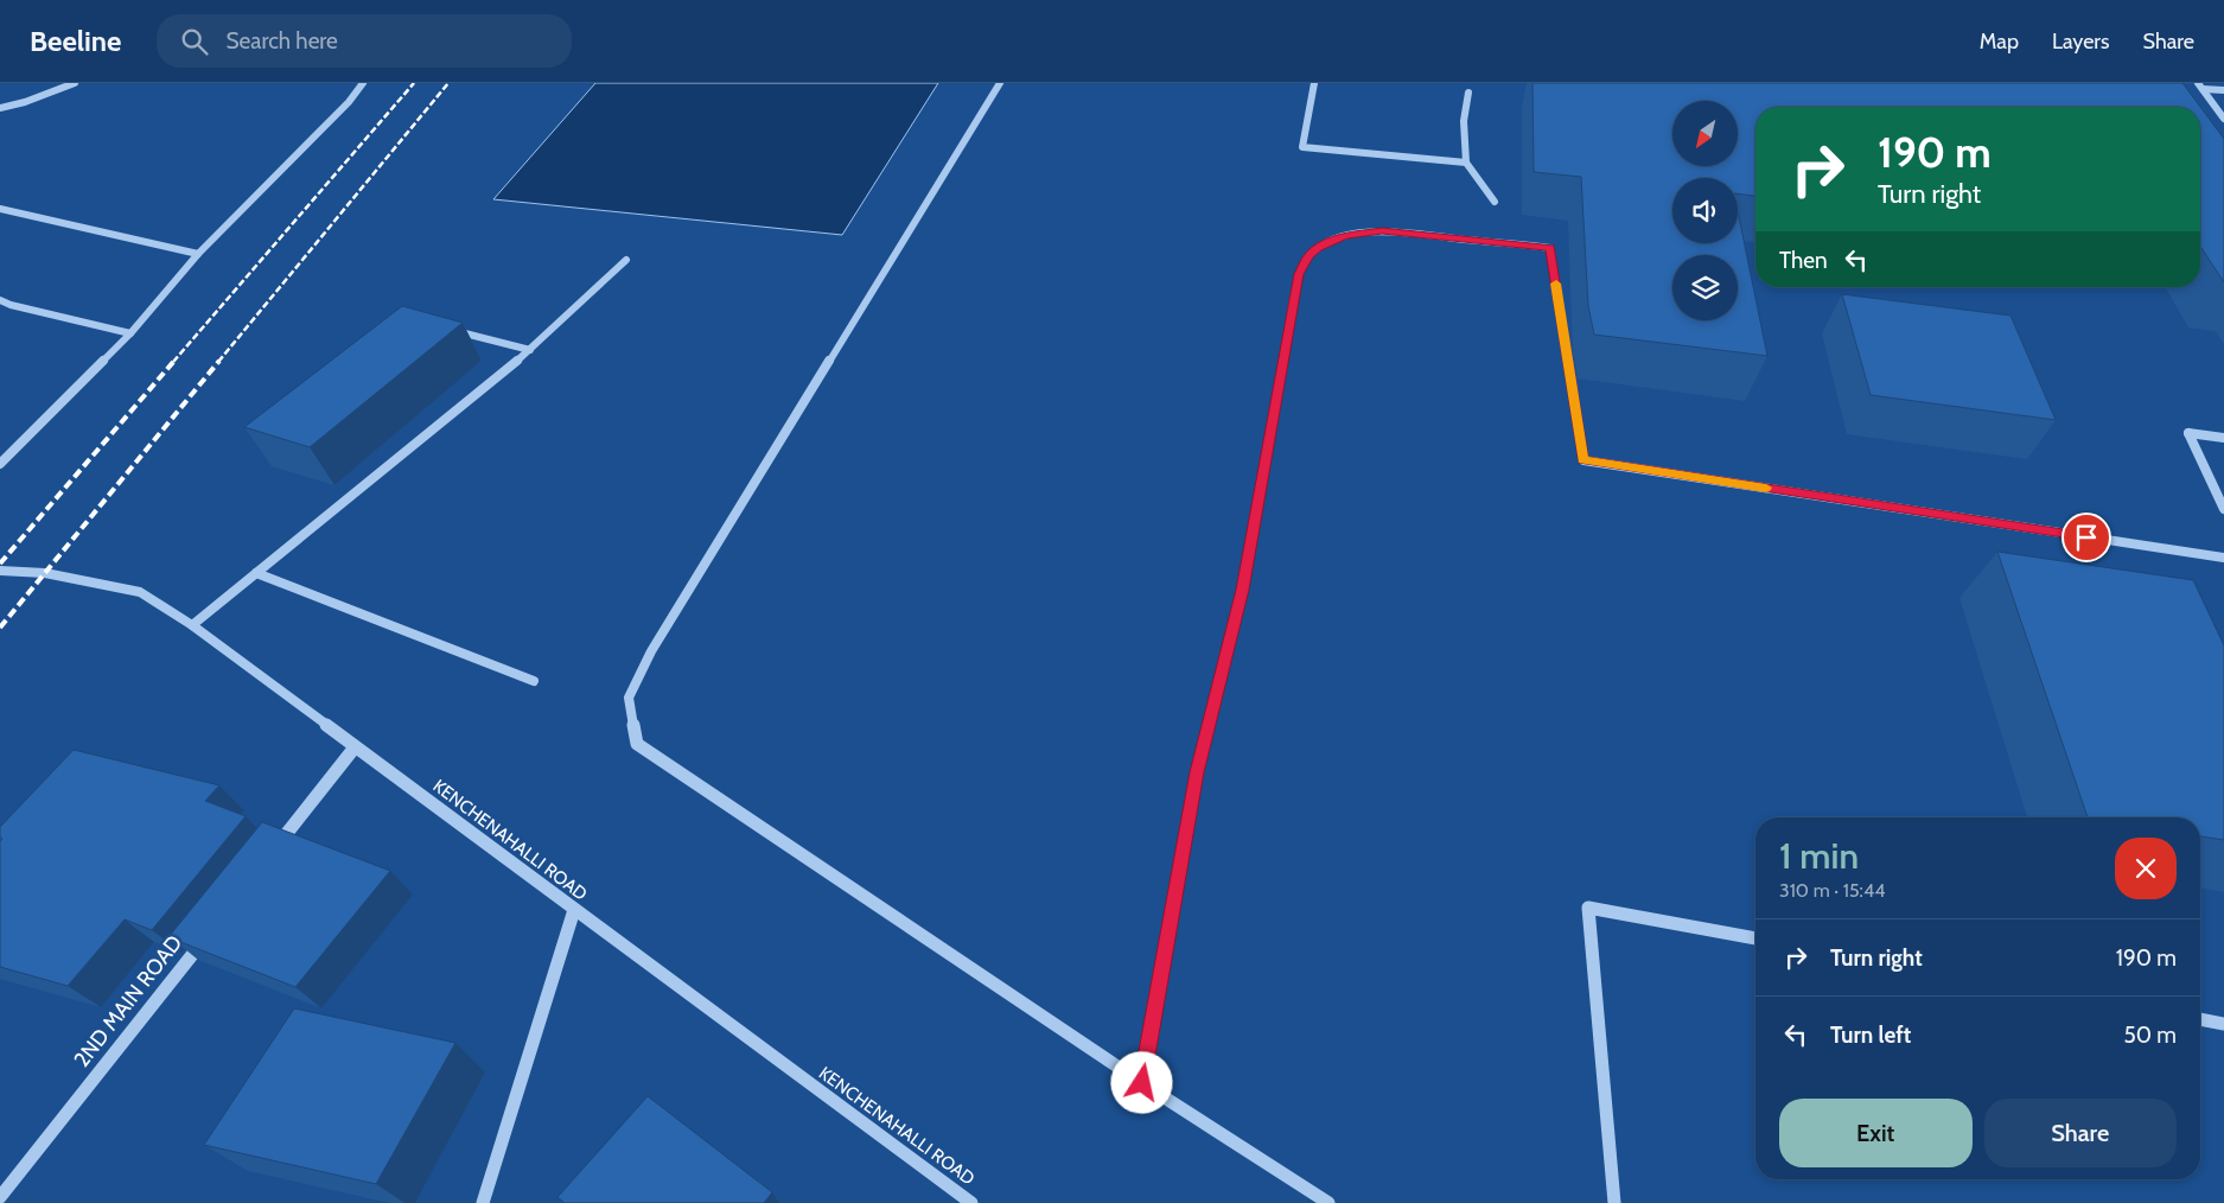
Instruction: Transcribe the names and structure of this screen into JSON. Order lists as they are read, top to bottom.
{
  "streets": {
    "street": ["KENCHENAHALLI ROAD", "2ND MAIN ROAD"]
  },
  "north": "bottom left",
  "page": {
    "header": "Beeline",
    "search": "Search here",
    "nav": ["Map", "Layers", "Share"],
    "turn": ["190 m", "Turn right"],
    "then": "Then",
    "heading": ["1 min", "310 m · 15:44"],
    "list": [
      {
        "name": "Turn right",
        "value": "190 m"
      },
      {
        "name": "Turn left",
        "value": "50 m"
      }
    ],
    "buttons": ["Exit", "Share"]
  }
}
